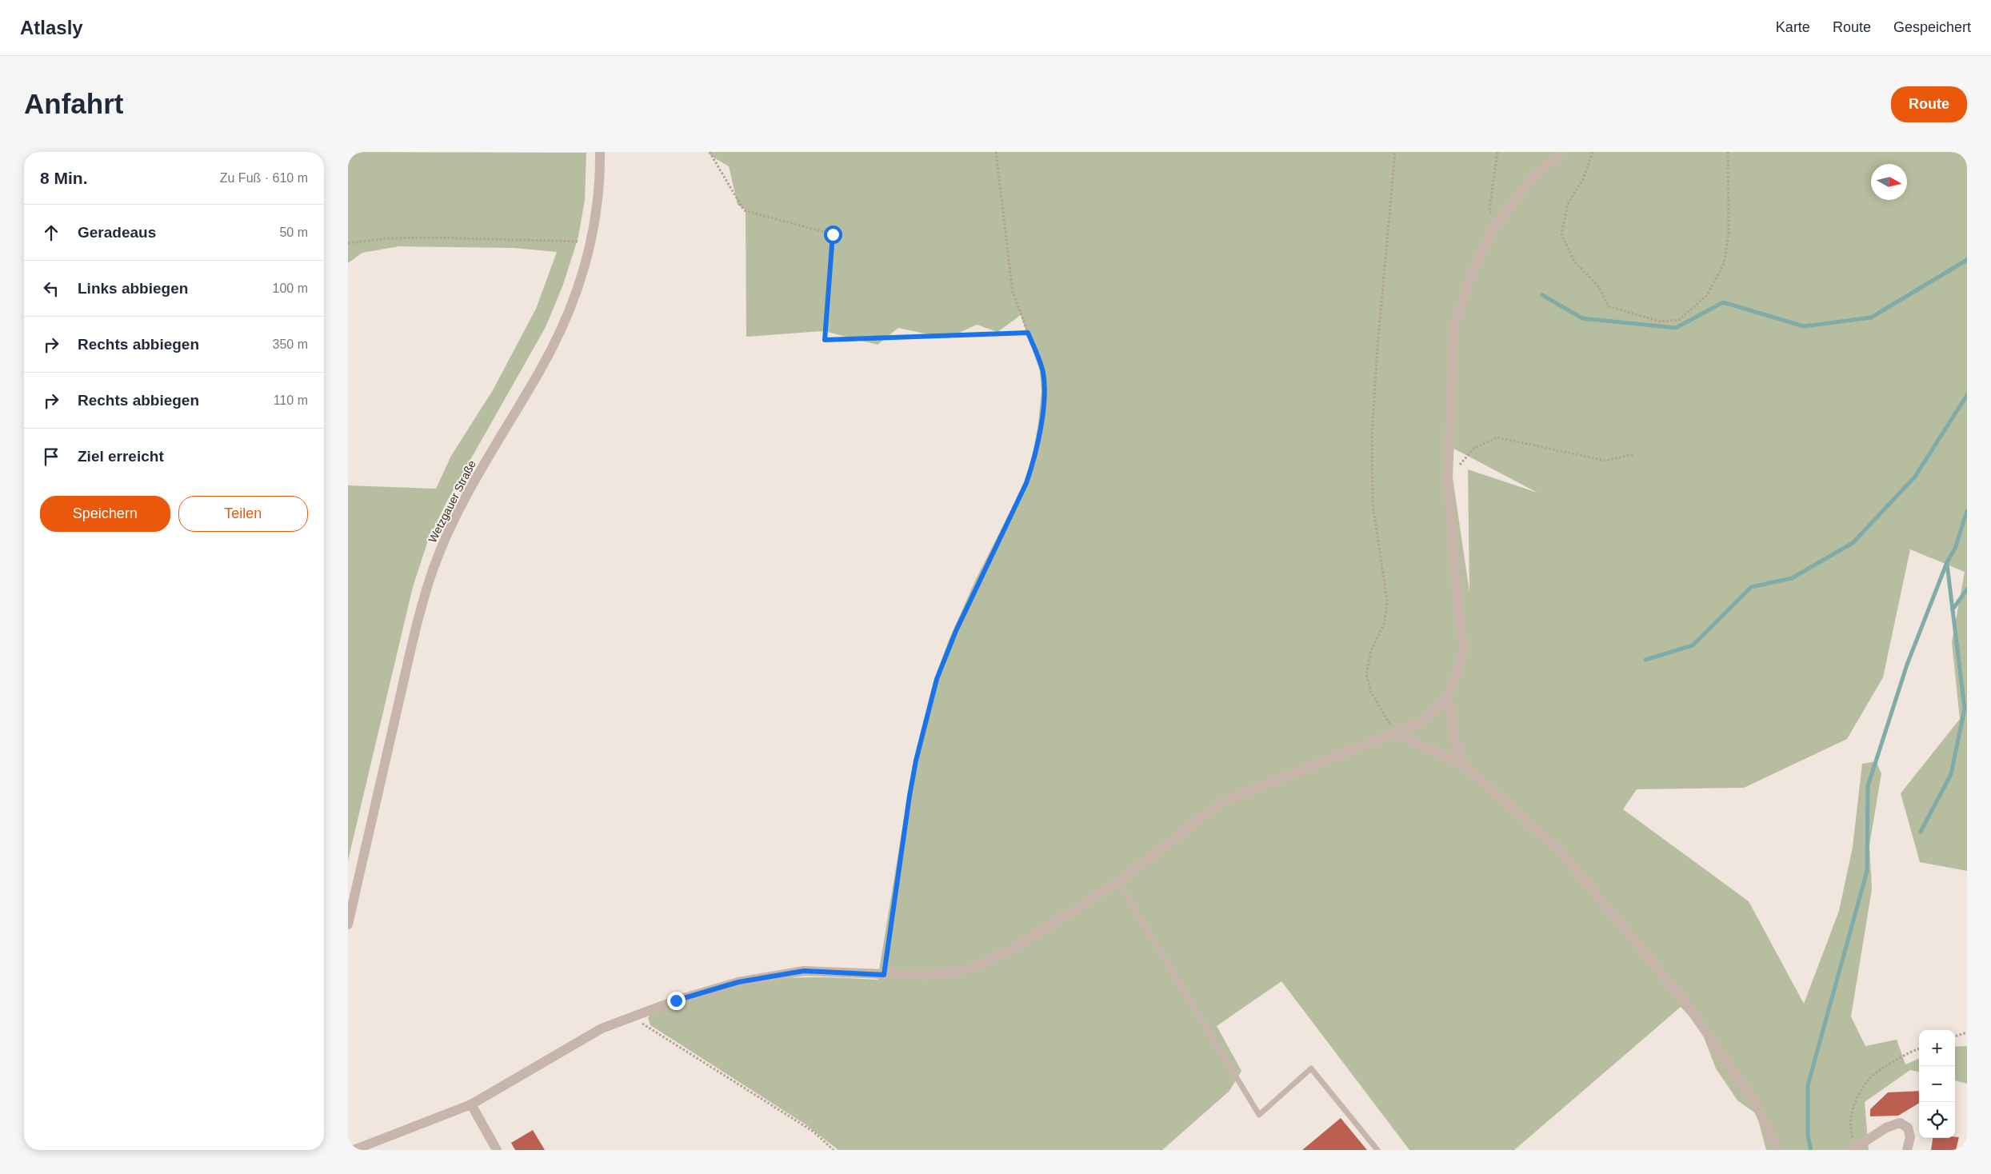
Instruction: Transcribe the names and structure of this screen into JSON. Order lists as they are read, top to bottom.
{
  "streets": {
    "street": ["Wetzgauer Straße"]
  },
  "north": "right",
  "page": {
    "header": "Atlasly",
    "nav": ["Karte", "Route", "Gespeichert"],
    "buttons": [
      "Route",
      ["Speichern", "Teilen"]
    ],
    "title": "Anfahrt",
    "heading": ["8 Min.", "Zu Fuß · 610 m"],
    "list": [
      ["Geradeaus", "50 m"],
      ["Links abbiegen", "100 m"],
      ["Rechts abbiegen", "350 m"],
      ["Rechts abbiegen", "110 m"],
      "Ziel erreicht"
    ],
    "map_buttons": ["+", "−"]
  }
}
